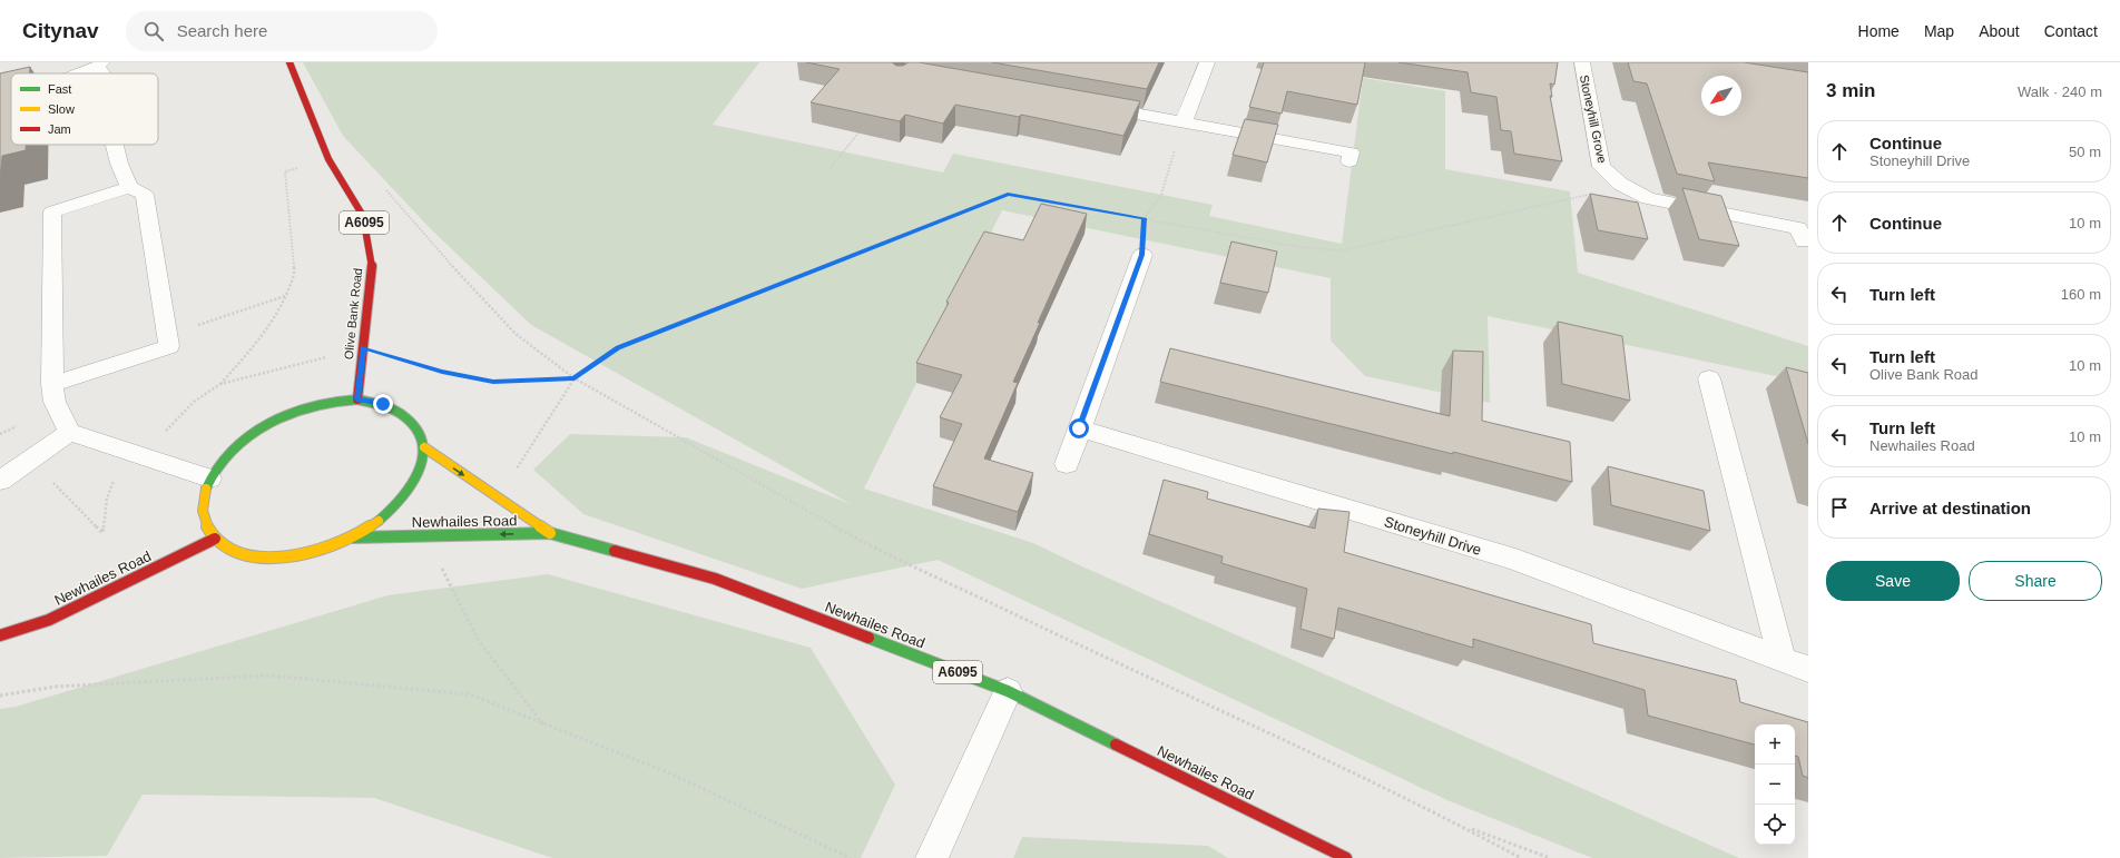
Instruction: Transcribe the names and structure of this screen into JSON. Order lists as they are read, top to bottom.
{
  "streets": {
    "main road": ["A6095", "Olive Bank Road", "Newhailes Road"],
    "street": ["Stoneyhill Grove", "Stoneyhill Drive"]
  },
  "crossings": [
    ["Olive Bank Road", "Newhailes Road"]
  ],
  "legend": ["Fast", "Slow", "Jam"],
  "north": "bottom left",
  "page": {
    "header": "Citynav",
    "search": "Search here",
    "nav": [
      "Home",
      "Map",
      "About",
      "Contact"
    ],
    "heading": ["3 min", "Walk · 240 m"],
    "list": [
      ["Continue", "Stoneyhill Drive", "50 m"],
      ["Continue", "10 m"],
      ["Turn left", "160 m"],
      ["Turn left", "Olive Bank Road", "10 m"],
      ["Turn left", "Newhailes Road", "10 m"],
      "Arrive at destination"
    ],
    "buttons": ["Save", "Share"],
    "map_buttons": ["+", "−"]
  }
}
